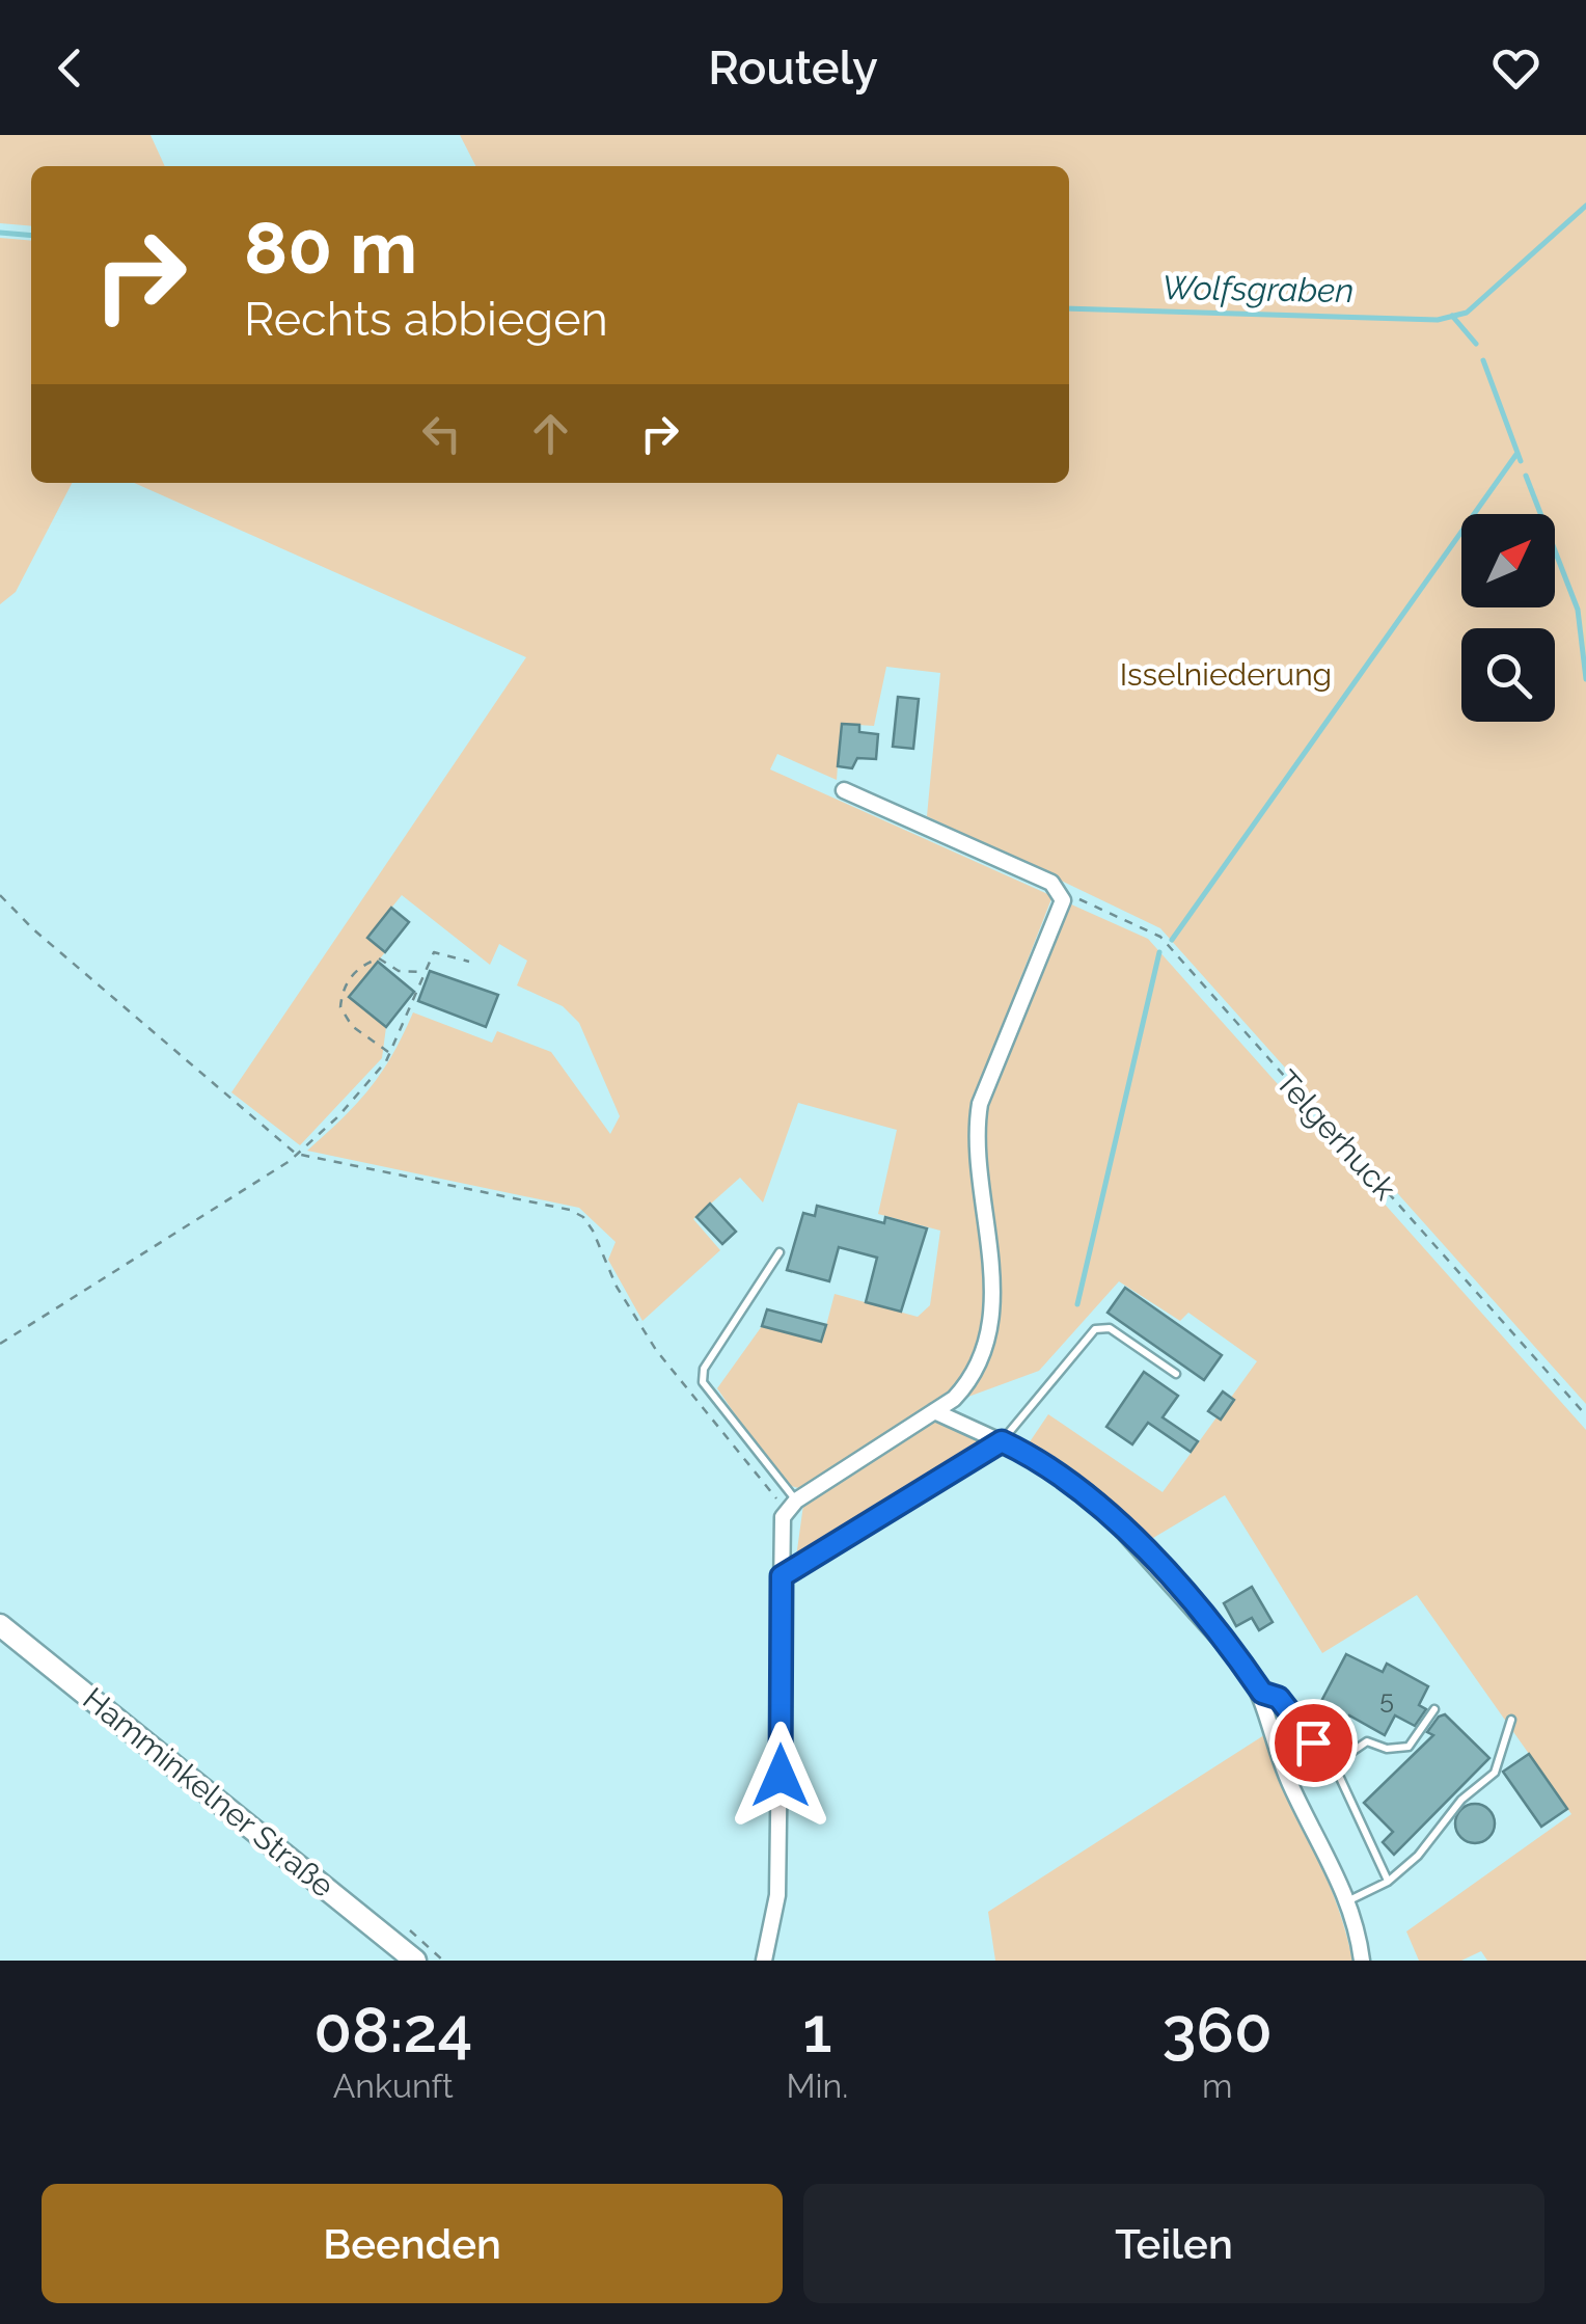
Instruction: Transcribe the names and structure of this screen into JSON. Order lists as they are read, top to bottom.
{
  "streets": {
    "main road": ["Hamminkelner Straße"],
    "path": ["Telgerhuck"]
  },
  "water": ["Wolfsgraben"],
  "parks": ["Isselniederung"],
  "house_numbers": ["5"],
  "north": "top right",
  "page": {
    "header": "Routely",
    "turn": ["80 m", "Rechts abbiegen"],
    "eta": [
      "08:24",
      "Ankunft",
      "1",
      "Min.",
      "360",
      "m"
    ],
    "buttons": ["Beenden", "Teilen"]
  }
}
